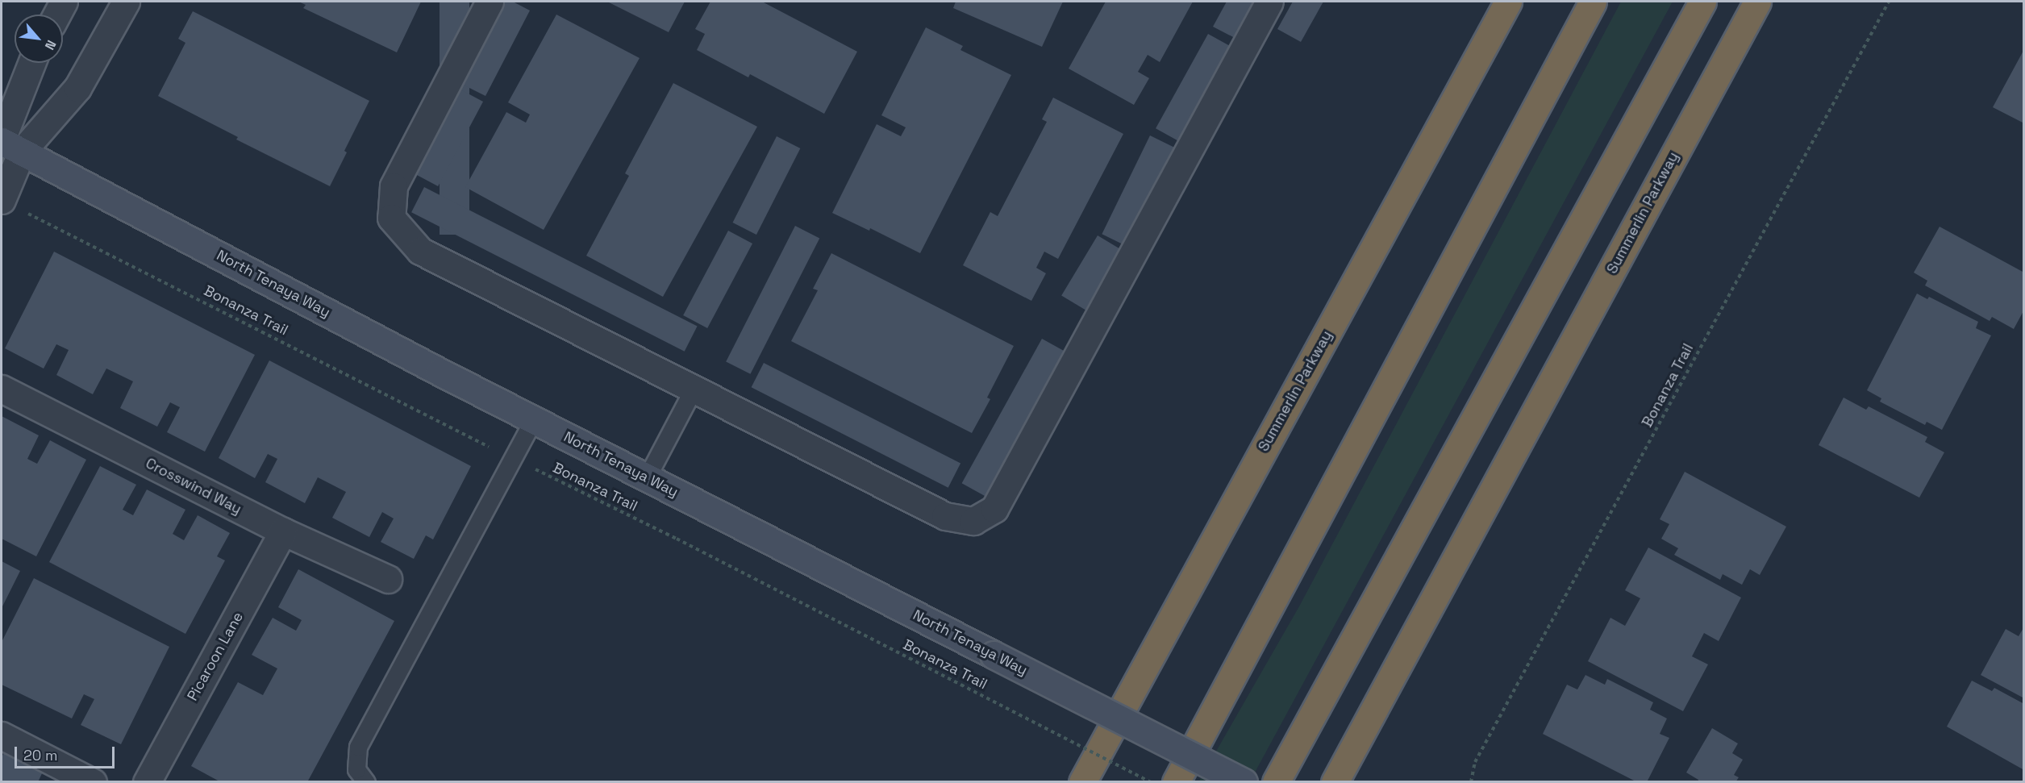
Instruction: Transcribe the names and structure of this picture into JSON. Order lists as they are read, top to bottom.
{
  "streets": {
    "highway": ["Summerlin Parkway"],
    "main road": ["North Tenaya Way"],
    "street": ["Crosswind Way", "Picaroon Lane"],
    "path": ["Bonanza Trail"]
  },
  "crossings": [
    ["Crosswind Way", "Picaroon Lane"]
  ],
  "scale_bar": "20 m",
  "north": "bottom right"
}
